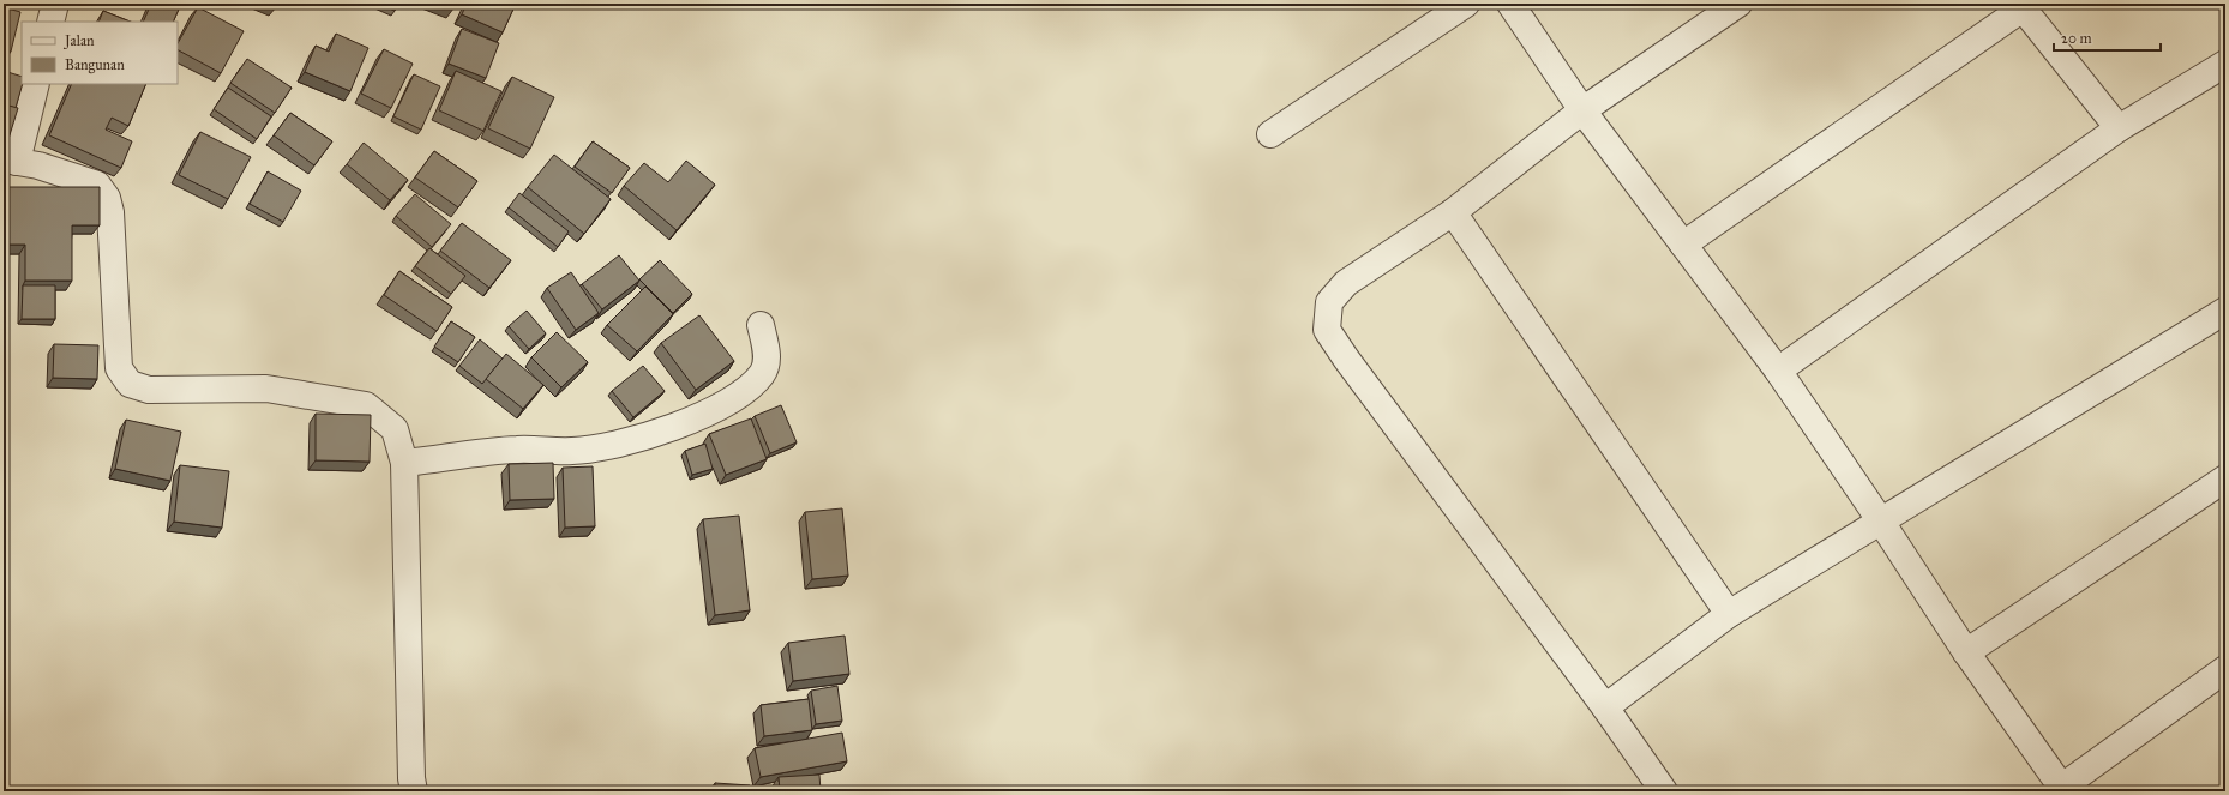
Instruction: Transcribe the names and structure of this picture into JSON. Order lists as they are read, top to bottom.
{
  "legend": ["Jalan", "Bangunan"],
  "scale_bar": "20 m"
}
